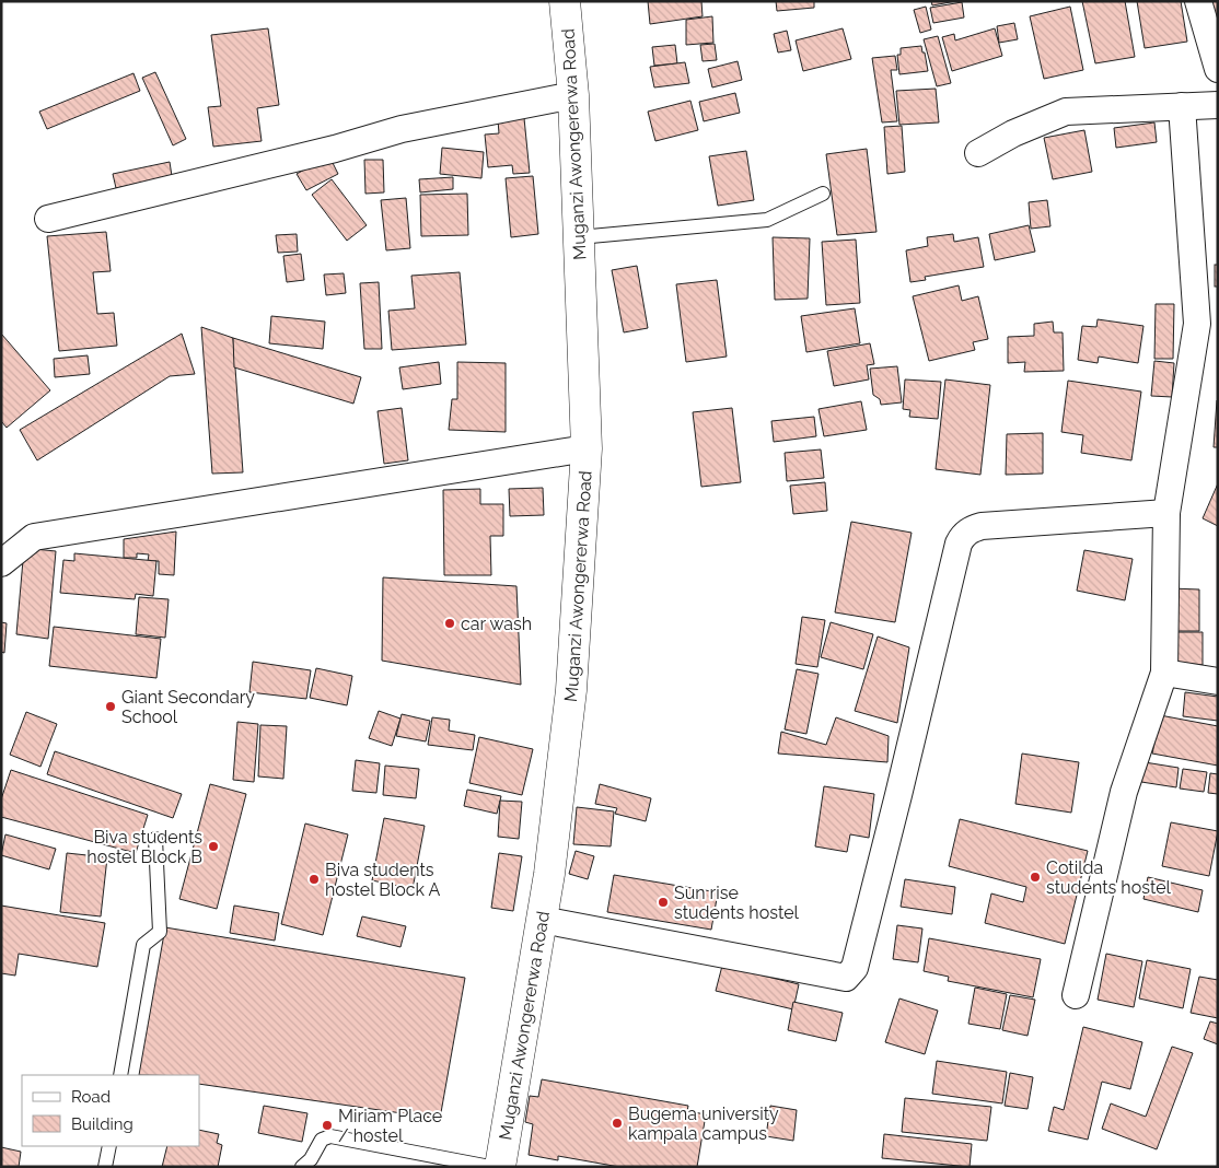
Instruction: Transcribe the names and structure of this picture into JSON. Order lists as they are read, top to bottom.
{
  "streets": {
    "street": ["Muganzi Awongererwa Road"]
  },
  "places": [
    "car wash",
    "Giant Secondary School",
    "Biva students hostel Block B",
    "Cotilda students hostel",
    "Biva students hostel Block A",
    "Sun rise students hostel",
    "Bugema university kampala campus",
    "Miriam Place / hostel"
  ],
  "legend": ["Road", "Building"]
}
